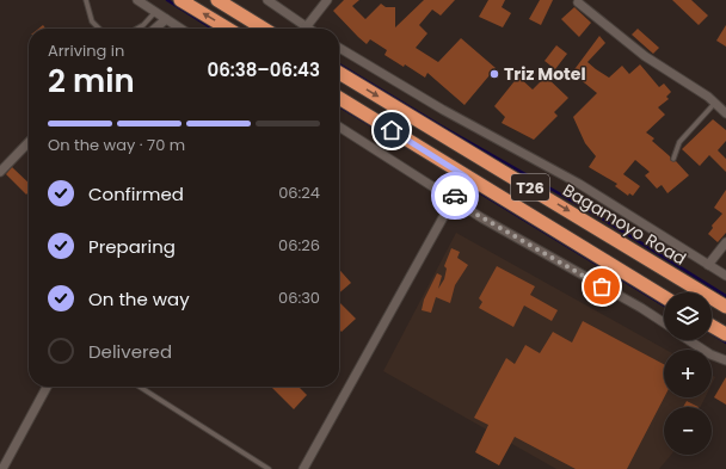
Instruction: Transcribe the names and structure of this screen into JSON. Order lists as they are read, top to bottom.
{
  "streets": {
    "highway": ["T26", "Bagamoyo Road"]
  },
  "places": ["Triz Motel"],
  "page": {
    "heading": ["2 min", "Arriving in", "06:38–06:43"],
    "bar": "On the way · 70 m",
    "list": [
      ["Confirmed", "06:24"],
      ["Preparing", "06:26"],
      ["On the way", "06:30"],
      "Delivered"
    ],
    "map_buttons": ["+", "−"]
  }
}
